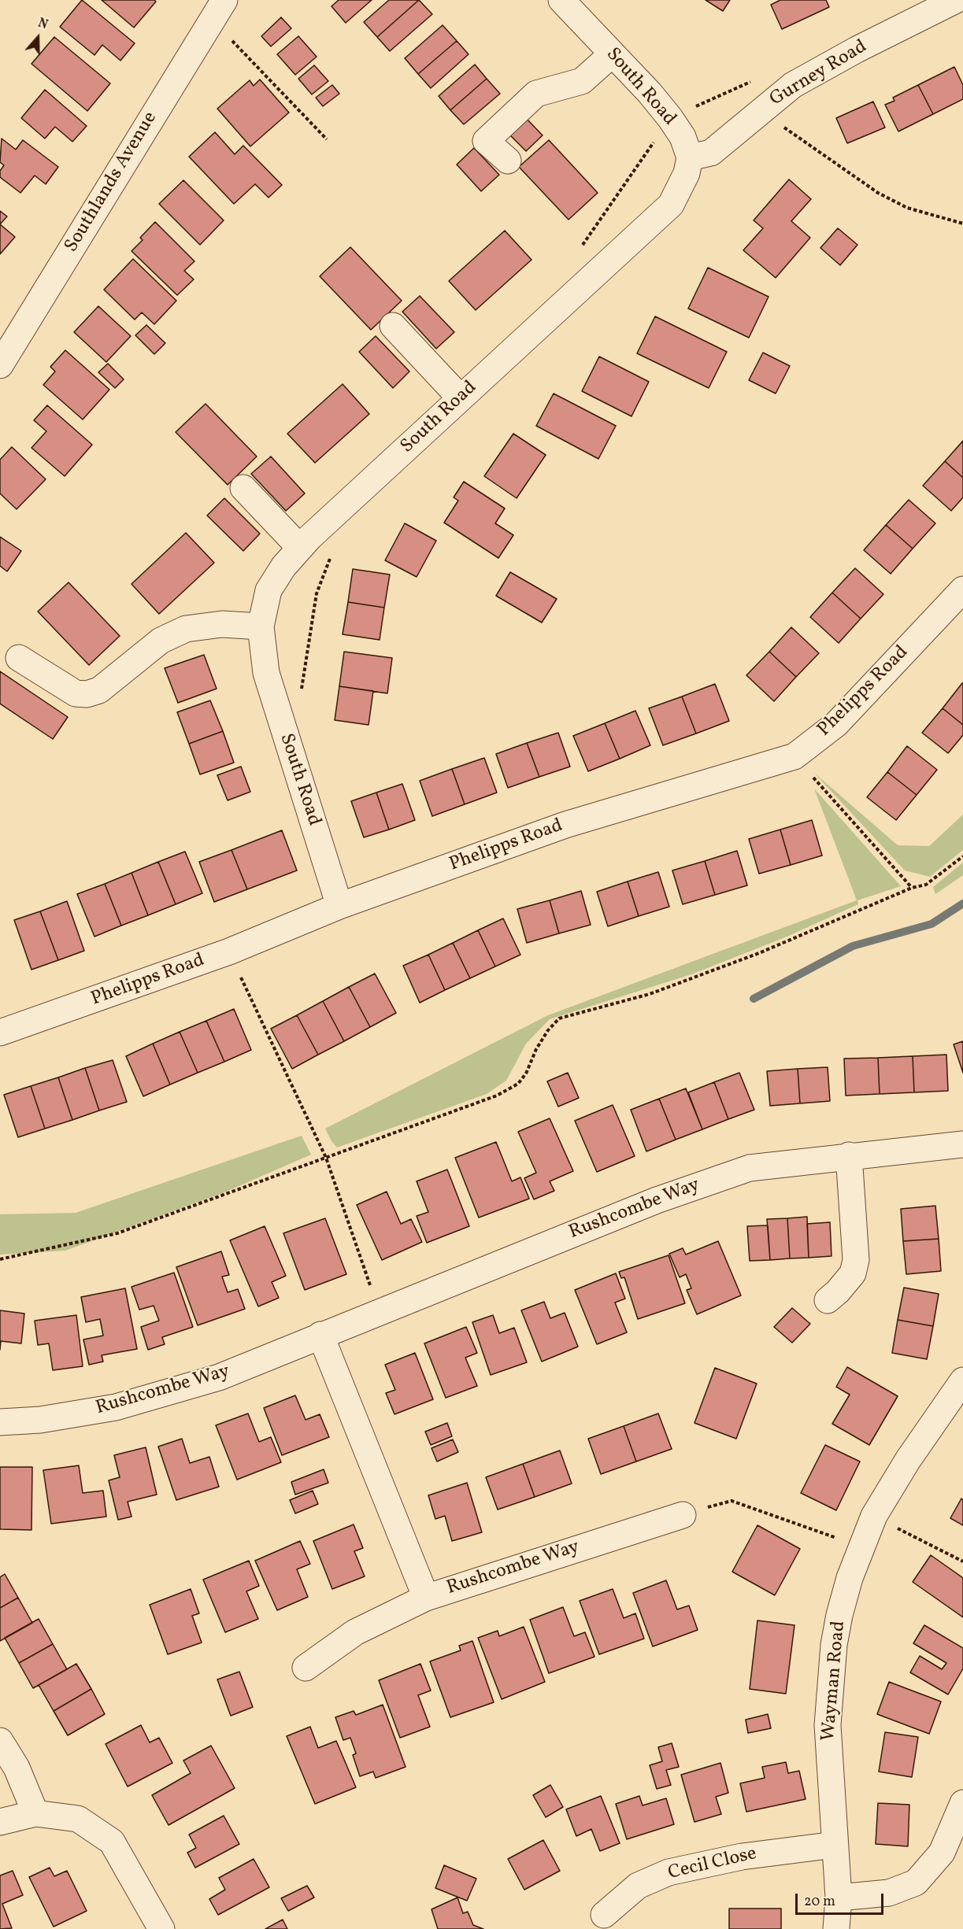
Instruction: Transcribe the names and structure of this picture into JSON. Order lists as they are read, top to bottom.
{
  "streets": {
    "street": [
      "Gurney Road",
      "South Road",
      "Southlands Avenue",
      "Phelipps Road",
      "Rushcombe Way",
      "Wayman Road",
      "Cecil Close"
    ]
  },
  "crossings": [
    ["Gurney Road", "South Road"],
    ["South Road", "Phelipps Road"],
    ["Wayman Road", "Cecil Close"]
  ],
  "scale_bar": "20 m",
  "north": "top"
}
